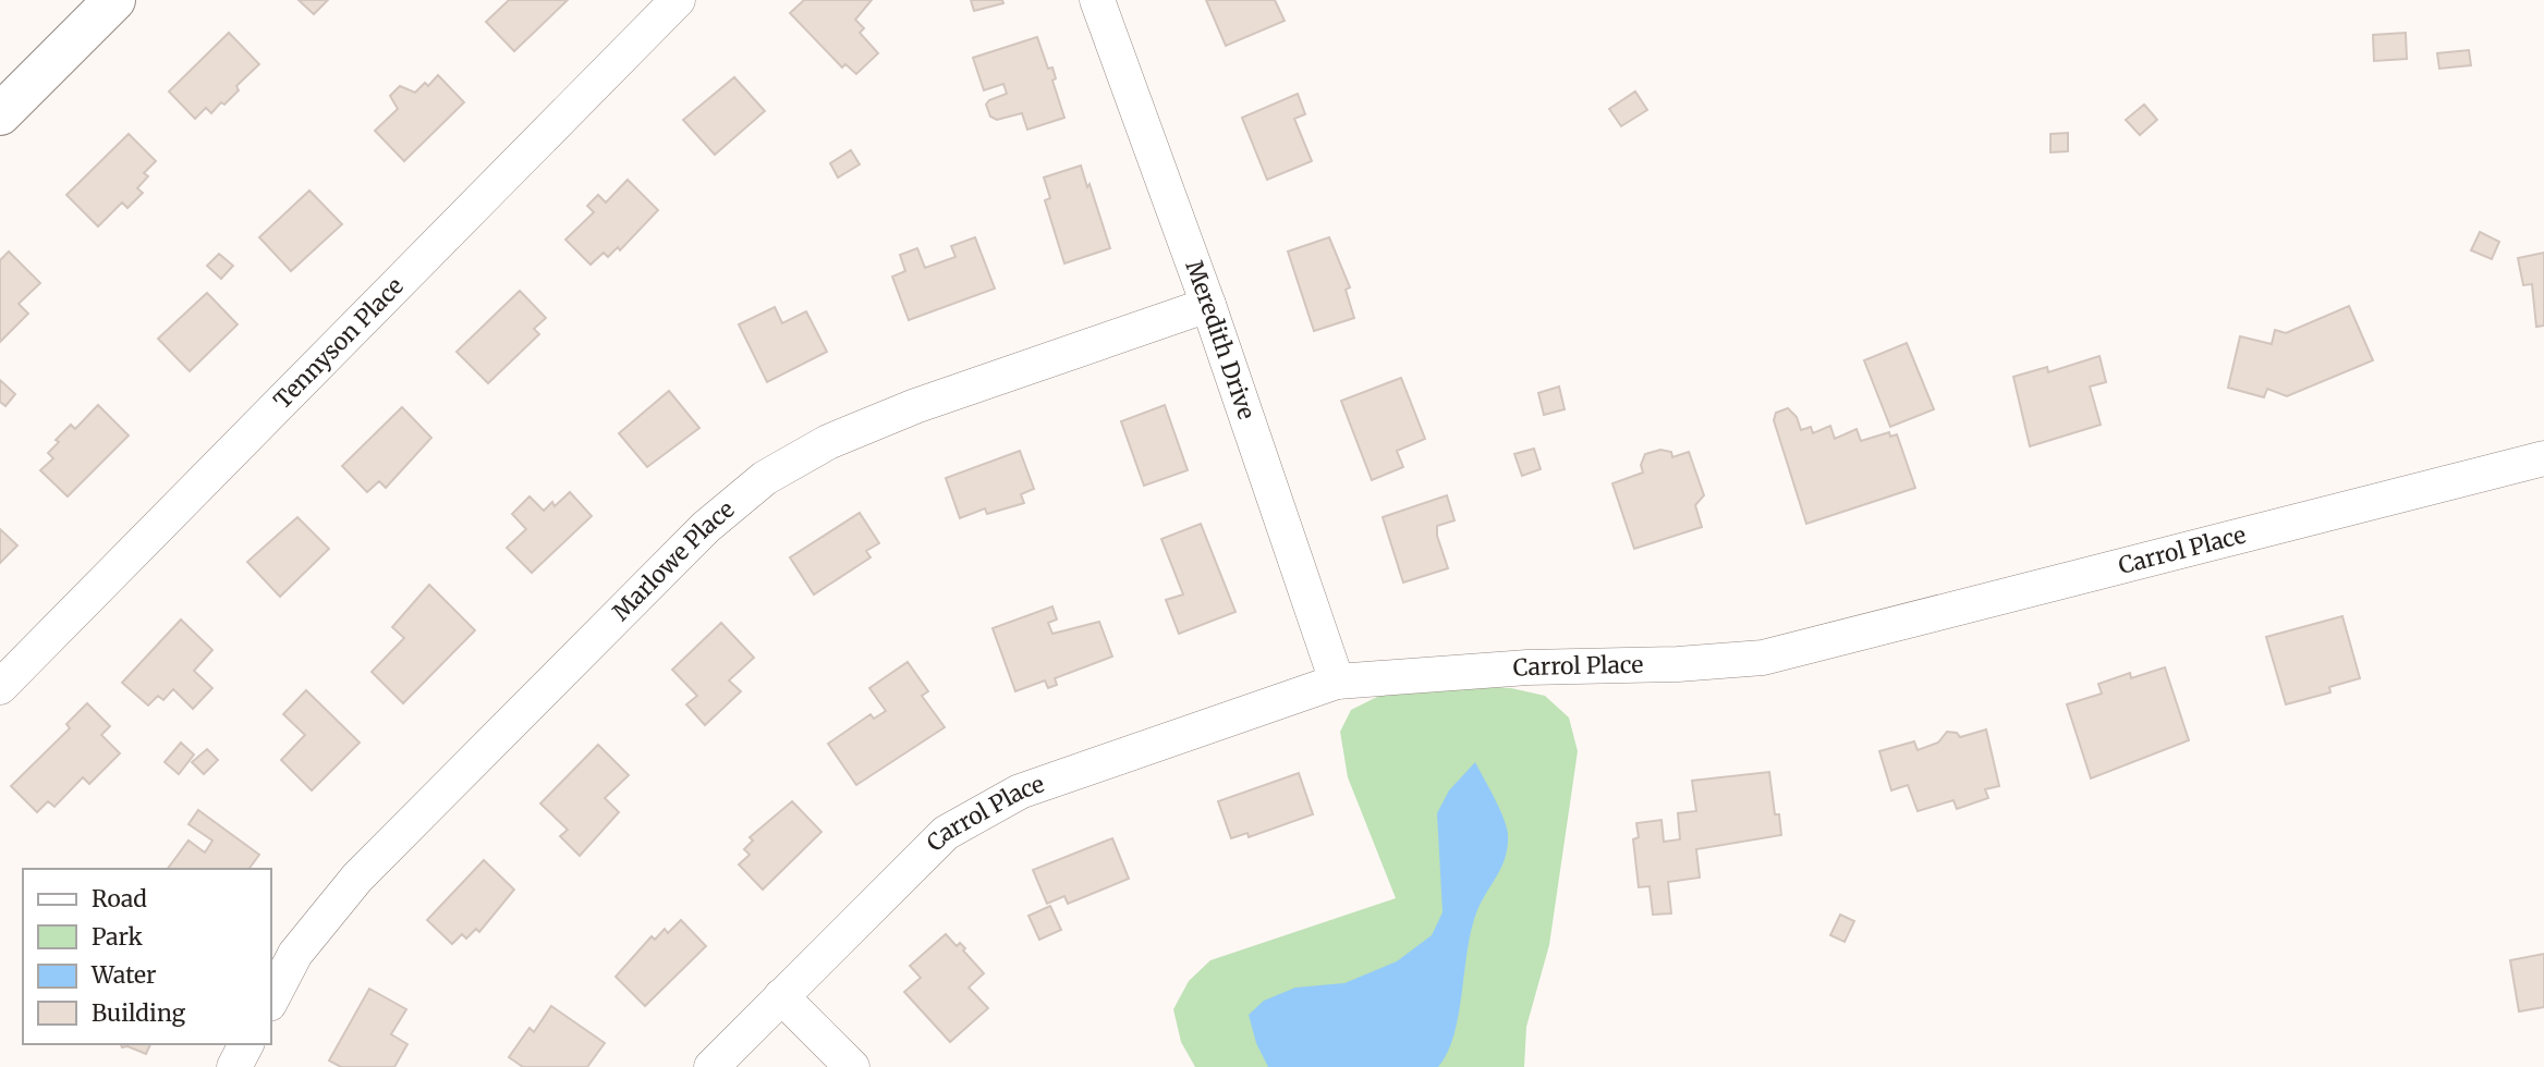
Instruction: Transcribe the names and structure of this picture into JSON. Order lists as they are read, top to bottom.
{
  "streets": {
    "street": [
      "Meredith Drive",
      "Tennyson Place",
      "Carrol Place",
      "Marlowe Place"
    ]
  },
  "crossings": [
    ["Meredith Drive", "Carrol Place"],
    ["Meredith Drive", "Marlowe Place"]
  ],
  "legend": [
    "Road",
    "Park",
    "Water",
    "Building"
  ]
}
